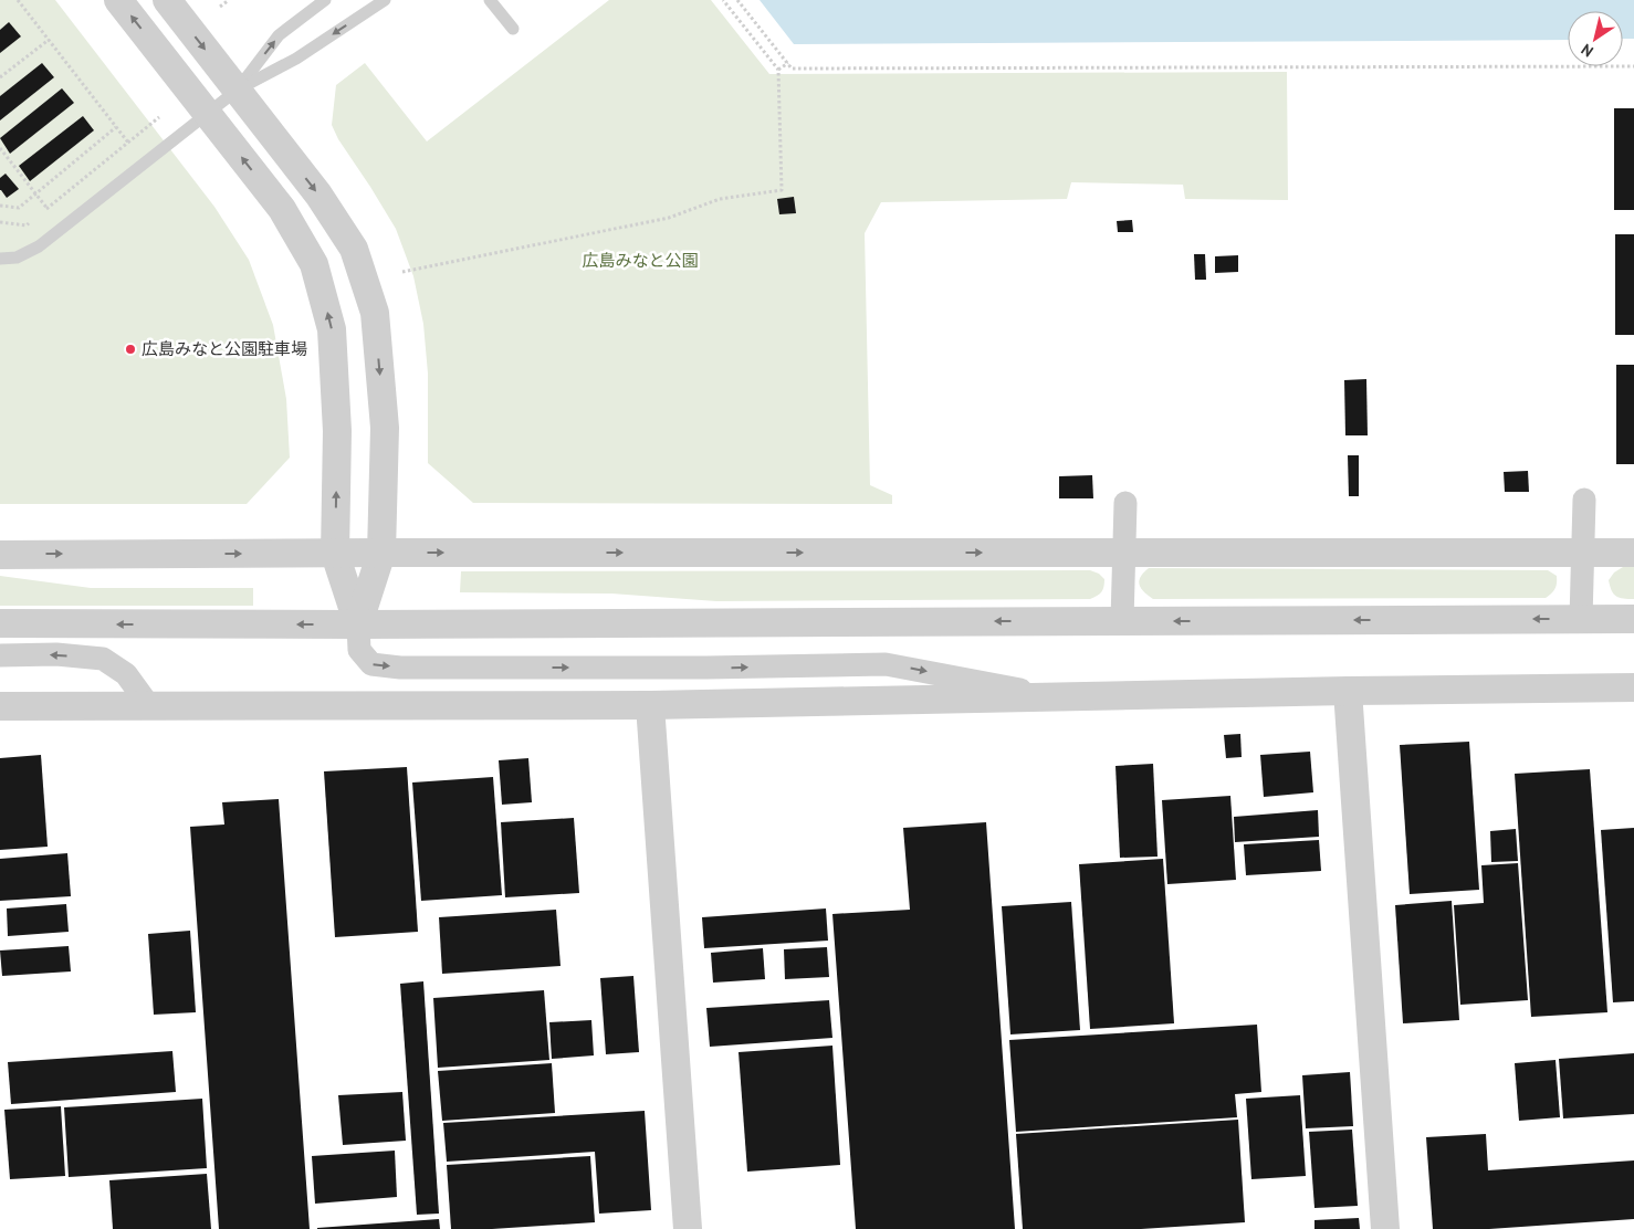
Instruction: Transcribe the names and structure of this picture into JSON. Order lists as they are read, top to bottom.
{
  "parks": ["広島みなと公園"],
  "places": ["広島みなと公園駐車場"],
  "north": "bottom left"
}
